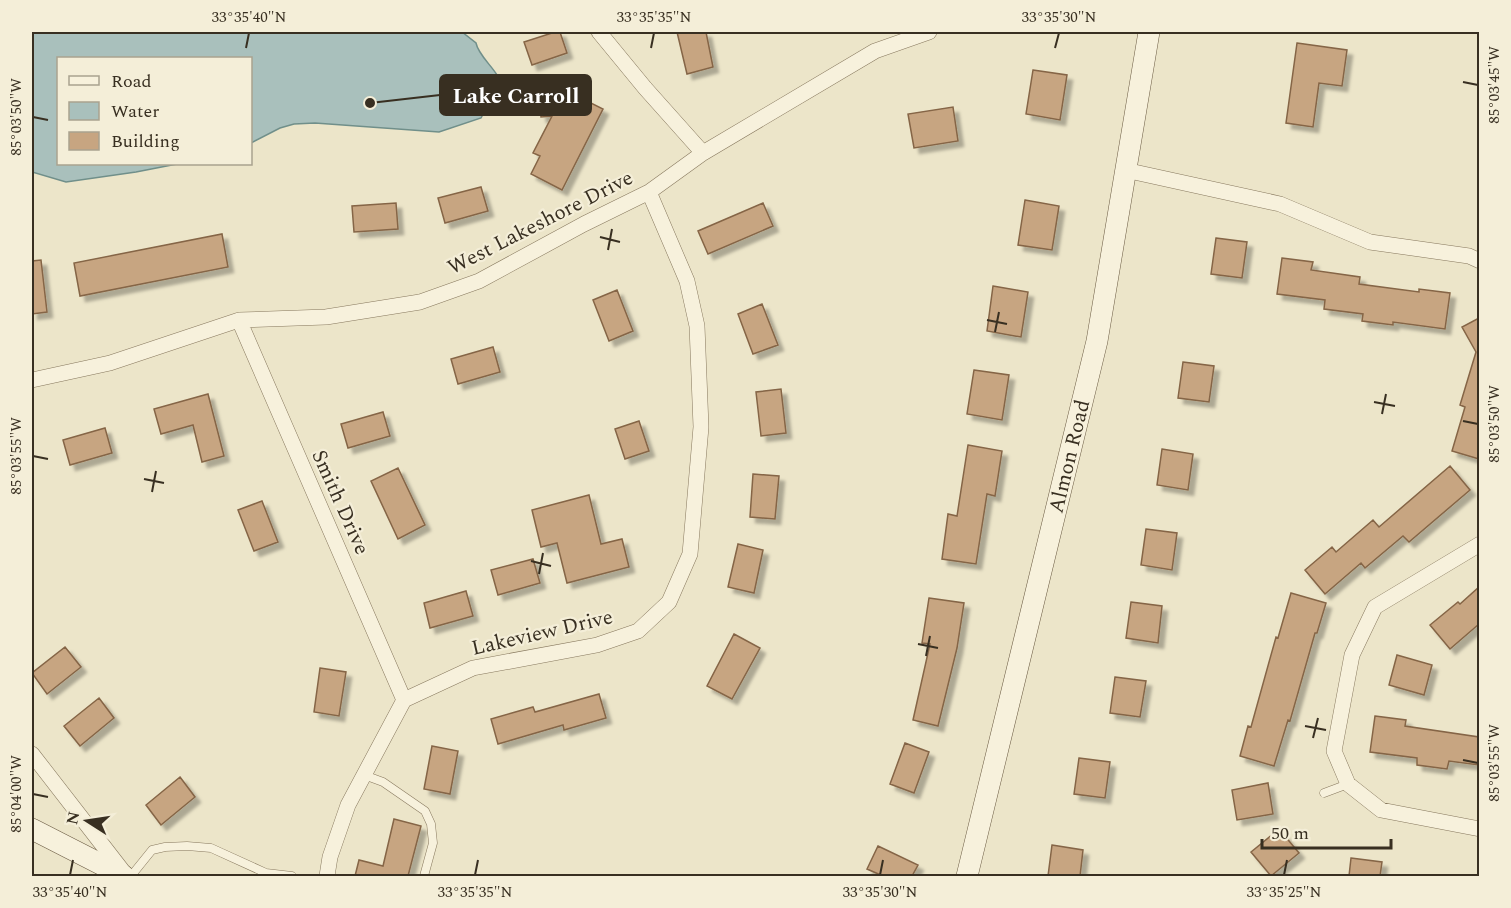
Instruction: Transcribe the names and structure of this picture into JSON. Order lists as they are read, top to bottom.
{
  "streets": {
    "street": [
      "West Lakeshore Drive",
      "Almon Road",
      "Smith Drive",
      "Lakeview Drive"
    ]
  },
  "crossings": [
    ["West Lakeshore Drive", "Smith Drive"],
    ["West Lakeshore Drive", "Lakeview Drive"],
    ["Smith Drive", "Lakeview Drive"]
  ],
  "places": ["Lake Carroll"],
  "legend": ["Road", "Water", "Building"],
  "scale_bar": "50 m",
  "north": "left",
  "coordinates": [
    "33°35'40\"N",
    "33°35'35\"N",
    "33°35'30\"N",
    "85°03'45\"W",
    "85°03'50\"W",
    "85°03'55\"W",
    "85°04'00\"W",
    "33°35'25\"N"
  ]
}
